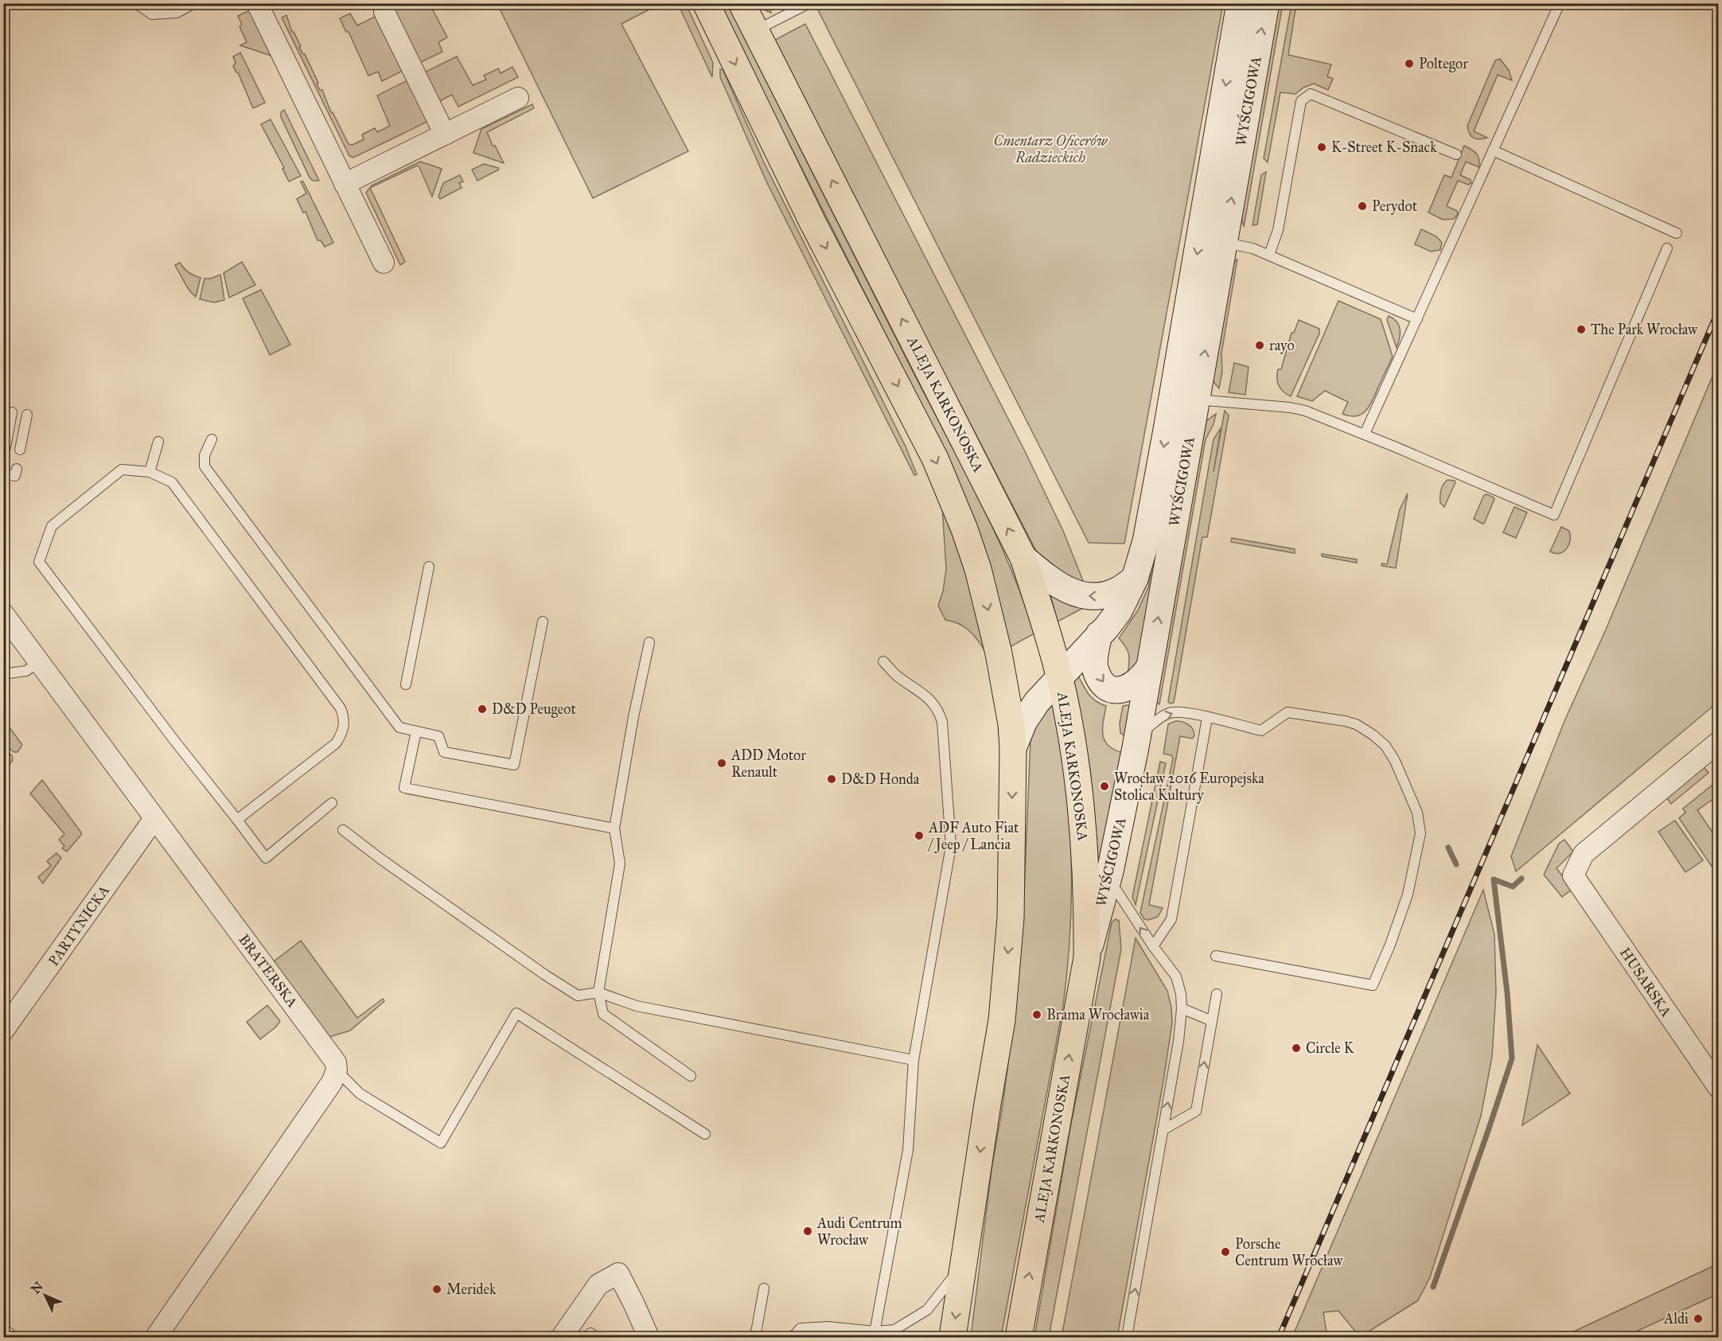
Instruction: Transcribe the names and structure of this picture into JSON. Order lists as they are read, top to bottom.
{
  "streets": {
    "main road": ["WYŚCIGOWA", "ALEJA KARKONOSKA"],
    "street": ["PARTYNICKA", "BRATERSKA", "HUSARSKA"]
  },
  "crossings": [
    ["WYŚCIGOWA", "ALEJA KARKONOSKA"],
    ["PARTYNICKA", "BRATERSKA"]
  ],
  "parks": ["Cmentarz Oficerów Radzieckich"],
  "places": [
    "Poltegor",
    "K-Street K-Snack",
    "Perydot",
    "The Park Wrocław",
    "rayo",
    "D&D Peugeot",
    "ADD Motor Renault",
    "D&D Honda",
    "Wrocław 2016 Europejska Stolica Kultury",
    "ADF Auto Fiat / Jeep / Lancia",
    "Brama Wrocławia",
    "Circle K",
    "Audi Centrum Wrocław",
    "Porsche Centrum Wrocław",
    "Meridek",
    "Aldi"
  ],
  "north": "top left"
}
